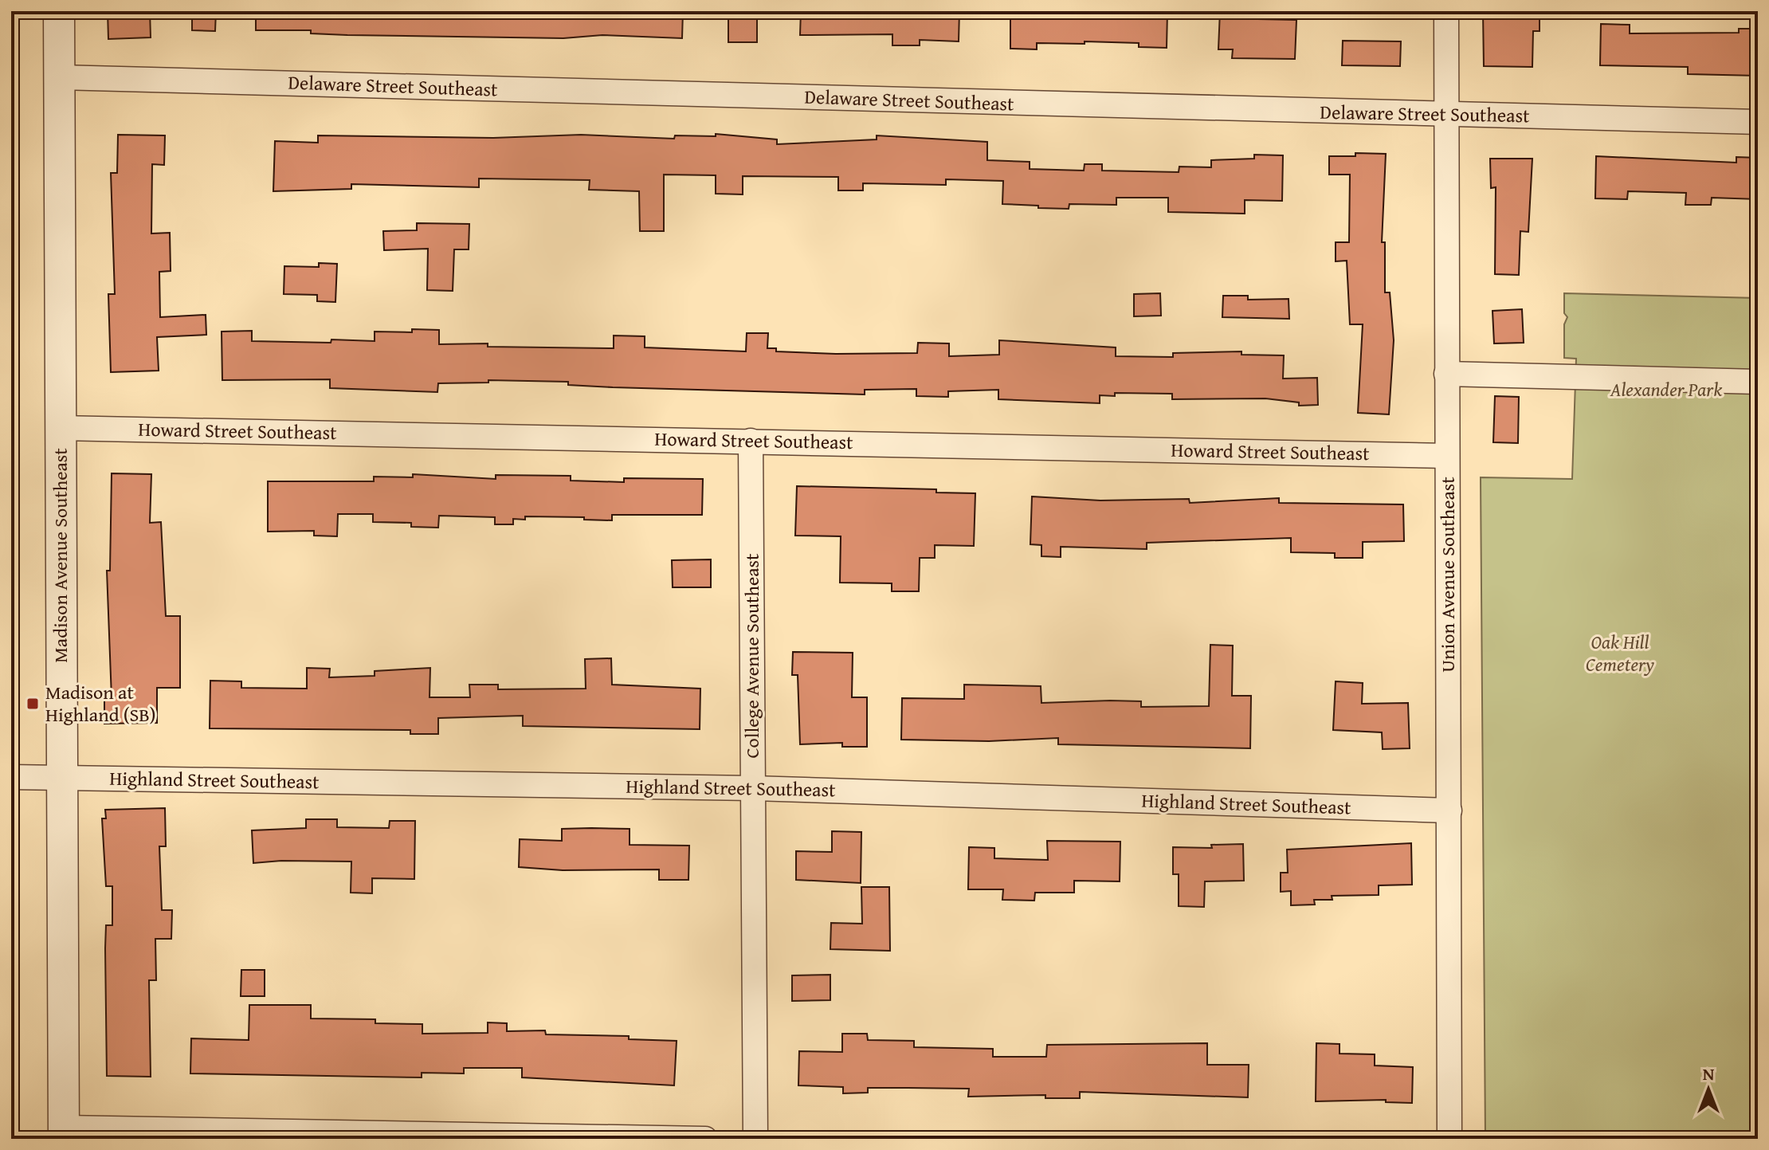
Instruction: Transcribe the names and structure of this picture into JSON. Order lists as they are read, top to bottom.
{
  "streets": {
    "street": [
      "Delaware Street Southeast",
      "Howard Street Southeast",
      "Madison Avenue Southeast",
      "Union Avenue Southeast",
      "College Avenue Southeast",
      "Highland Street Southeast"
    ]
  },
  "crossings": [
    ["Delaware Street Southeast", "Madison Avenue Southeast"],
    ["Delaware Street Southeast", "Union Avenue Southeast"],
    ["Howard Street Southeast", "Madison Avenue Southeast"],
    ["Howard Street Southeast", "Union Avenue Southeast"],
    ["Howard Street Southeast", "College Avenue Southeast"],
    ["Madison Avenue Southeast", "Highland Street Southeast"],
    ["Union Avenue Southeast", "Highland Street Southeast"],
    ["College Avenue Southeast", "Highland Street Southeast"]
  ],
  "parks": ["Alexander Park", "Oak Hill Cemetery"],
  "places": {
    "transit": ["Madison at Highland (SB)"]
  },
  "north": "top"
}
